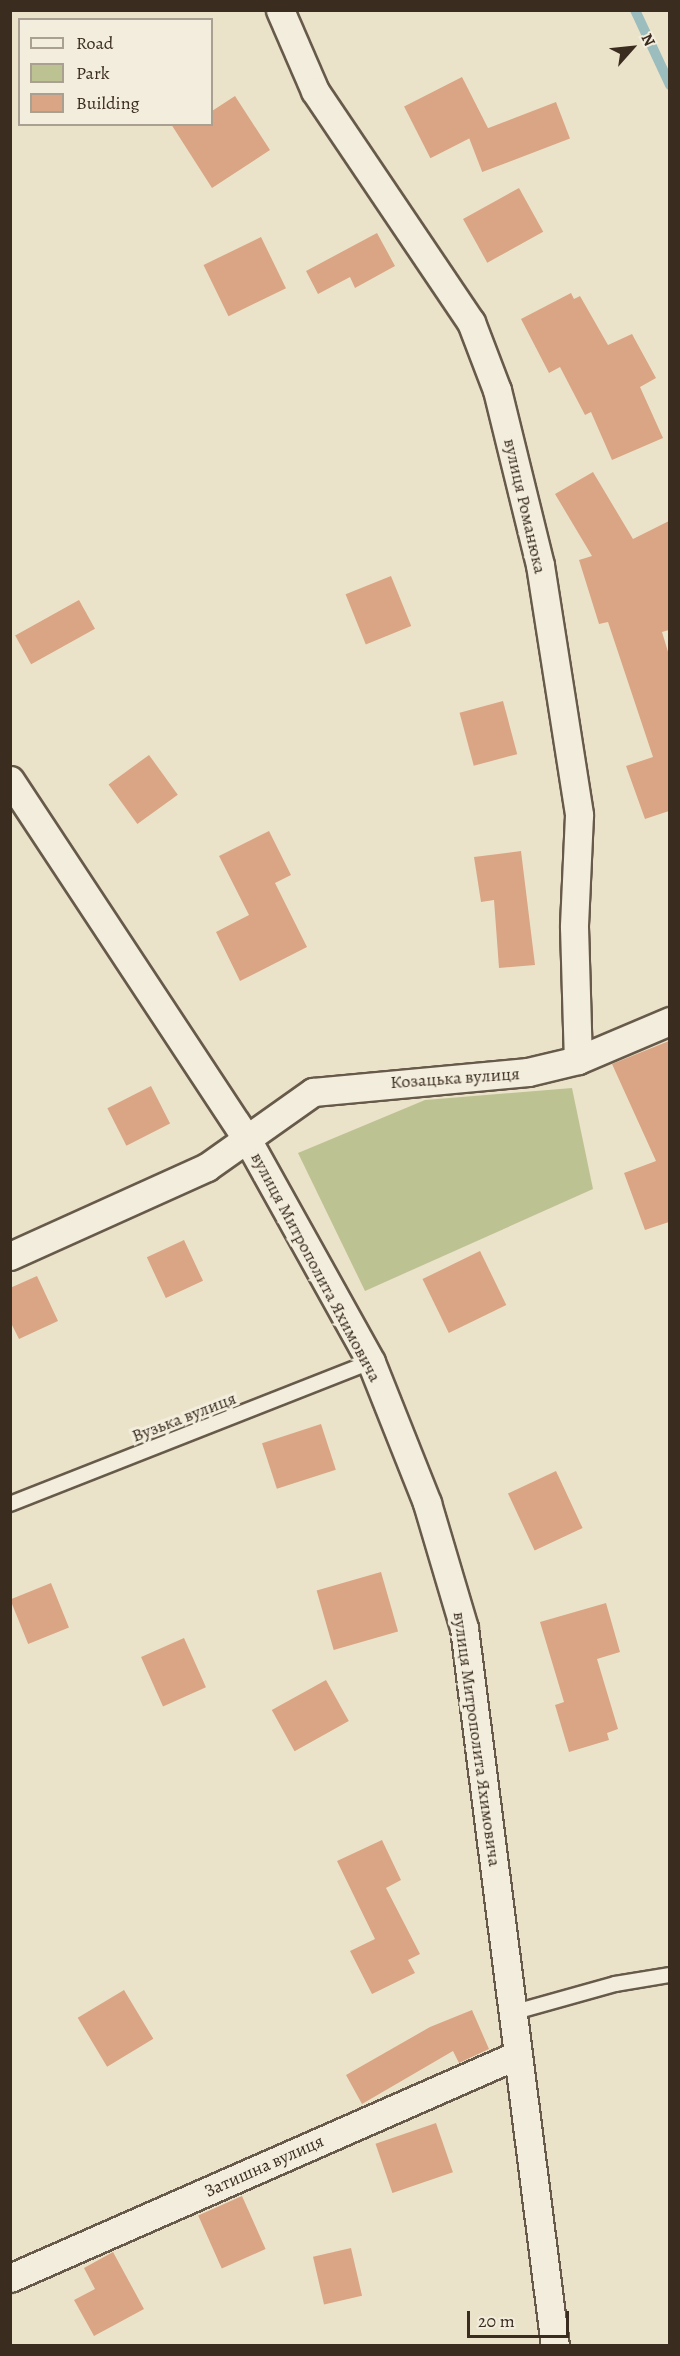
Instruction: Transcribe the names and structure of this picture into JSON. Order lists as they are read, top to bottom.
{
  "streets": {
    "street": [
      "вулиця Романюка",
      "Козацька вулиця",
      "вулиця Митрополита Яхимовича",
      "Затишна вулиця"
    ],
    "lane": ["Вузька вулиця"]
  },
  "crossings": [
    ["вулиця Романюка", "Козацька вулиця"],
    ["Козацька вулиця", "вулиця Митрополита Яхимовича"],
    ["вулиця Митрополита Яхимовича", "Вузька вулиця"],
    ["вулиця Митрополита Яхимовича", "Затишна вулиця"]
  ],
  "legend": ["Road", "Park", "Building"],
  "scale_bar": "20 m",
  "north": "top right"
}
